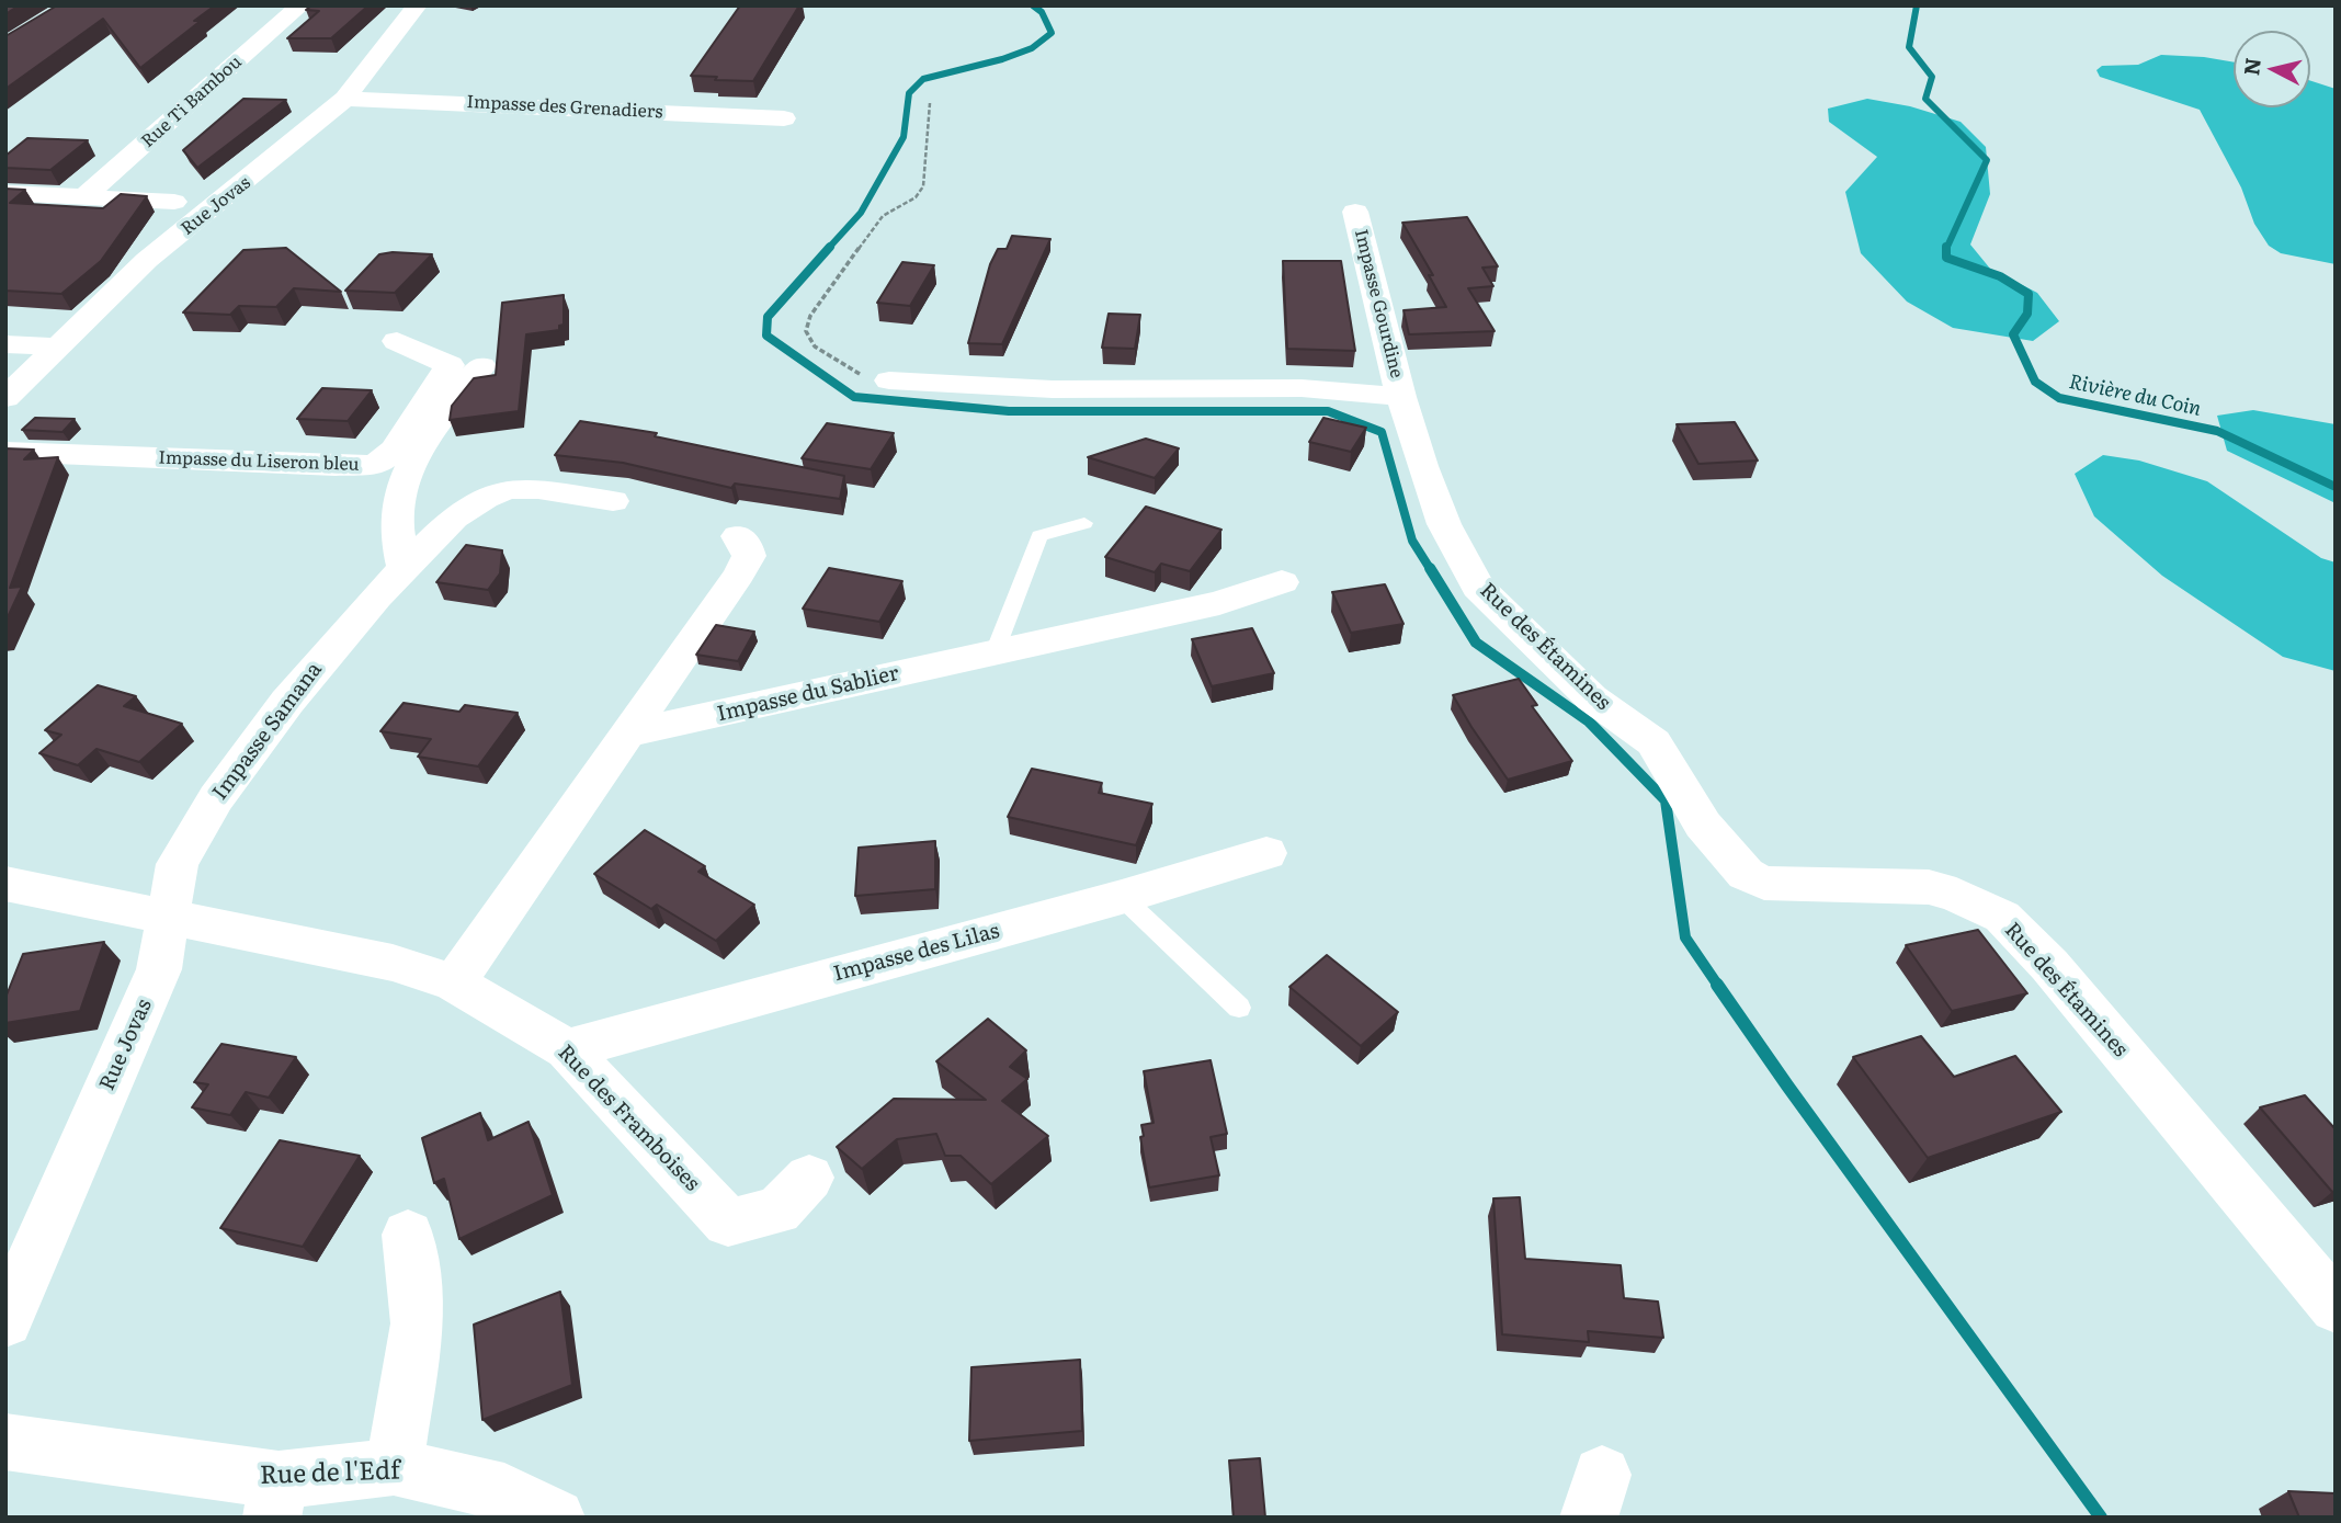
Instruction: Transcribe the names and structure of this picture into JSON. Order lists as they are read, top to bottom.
{
  "streets": {
    "street": [
      "Rue Ti Bambou",
      "Impasse des Grenadiers",
      "Rue Jovas",
      "Impasse Gourdine",
      "Impasse du Liseron bleu",
      "Rue des Étamines",
      "Impasse du Sablier",
      "Impasse Samana",
      "Impasse des Lilas",
      "Rue des Framboises",
      "Rue de l'Edf"
    ]
  },
  "crossings": [
    ["Impasse des Grenadiers", "Rue Jovas"],
    ["Rue Jovas", "Impasse Samana"],
    ["Rue Jovas", "Rue des Framboises"],
    ["Impasse Gourdine", "Rue des Étamines"],
    ["Impasse Samana", "Rue des Framboises"],
    ["Impasse des Lilas", "Rue des Framboises"]
  ],
  "water": ["Rivière du Coin"],
  "north": "left"
}
